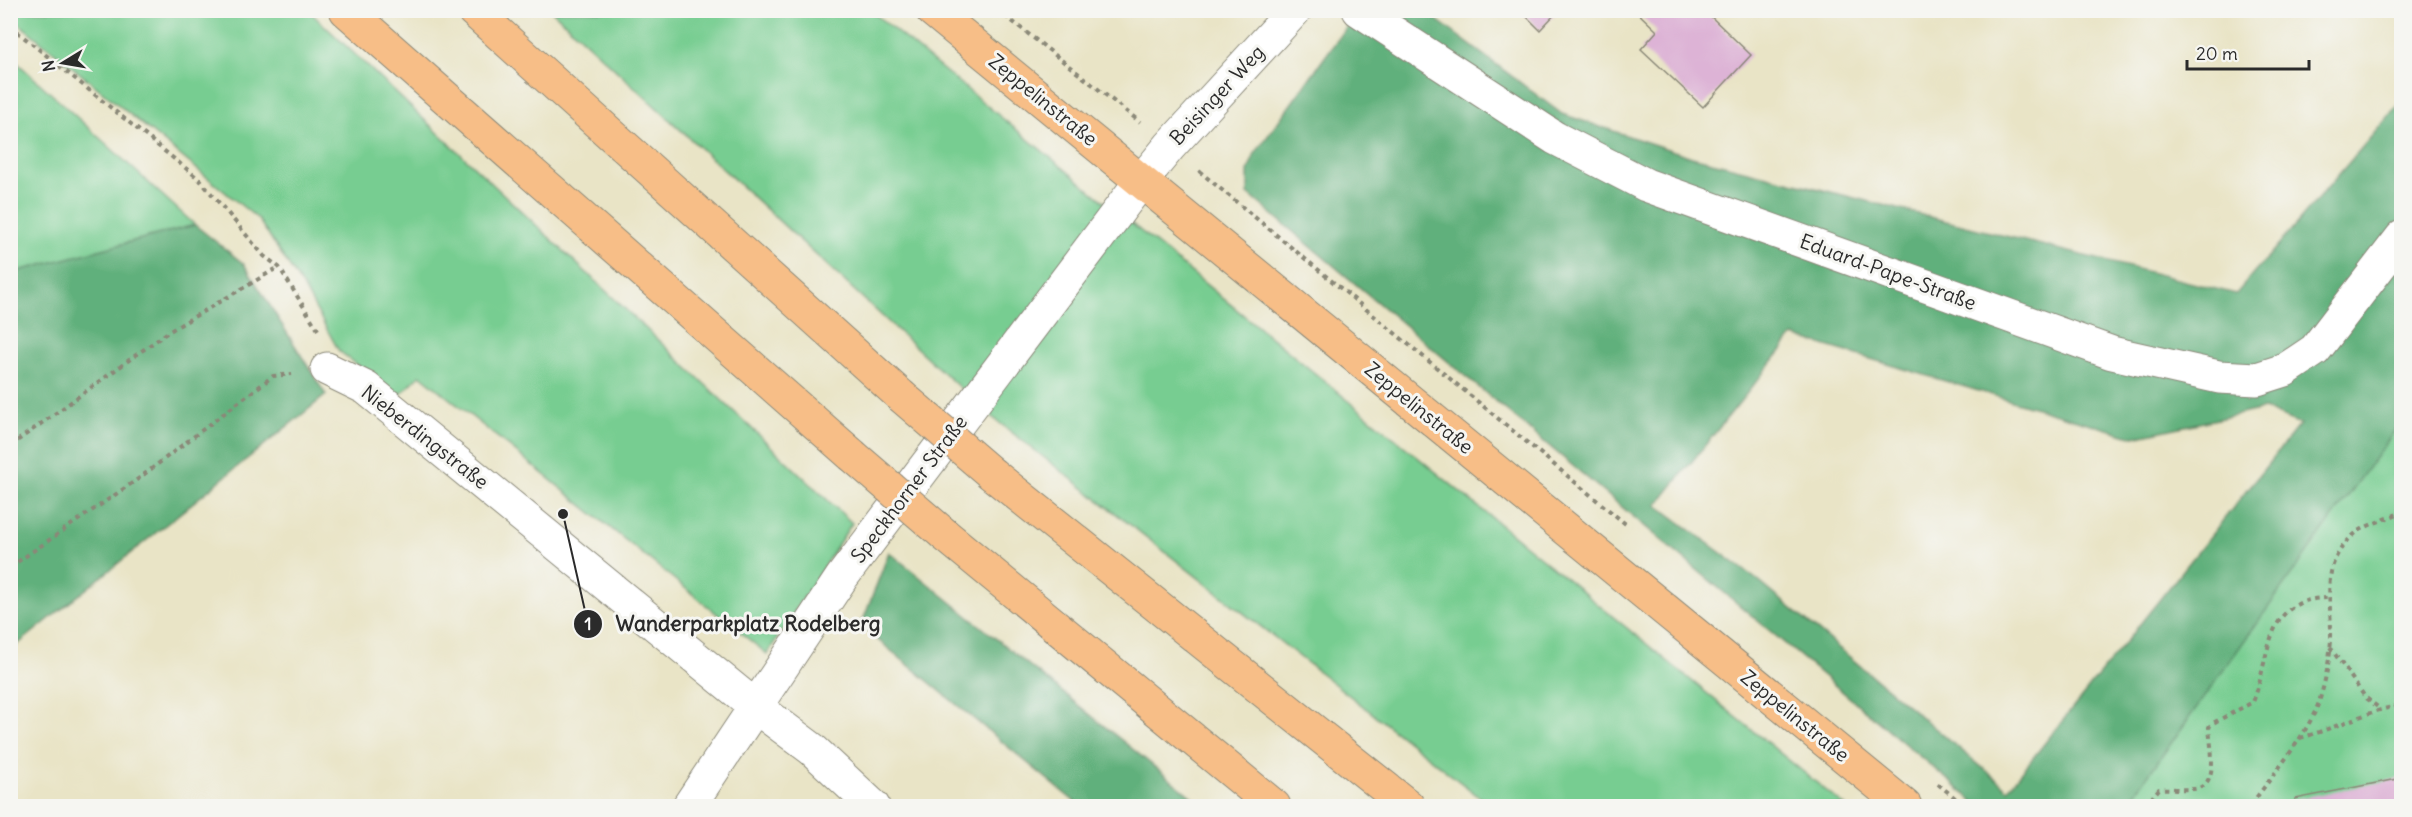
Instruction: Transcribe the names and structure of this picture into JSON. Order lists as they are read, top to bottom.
{
  "streets": {
    "main road": ["Zeppelinstraße"],
    "street": [
      "Beisinger Weg",
      "Eduard-Pape-Straße",
      "Nieberdingstraße",
      "Speckhorner Straße"
    ]
  },
  "crossings": [
    ["Beisinger Weg", "Zeppelinstraße"],
    ["Beisinger Weg", "Speckhorner Straße"],
    ["Zeppelinstraße", "Speckhorner Straße"],
    ["Nieberdingstraße", "Speckhorner Straße"]
  ],
  "places": ["Wanderparkplatz Rodelberg"],
  "scale_bar": "20 m",
  "north": "left"
}
